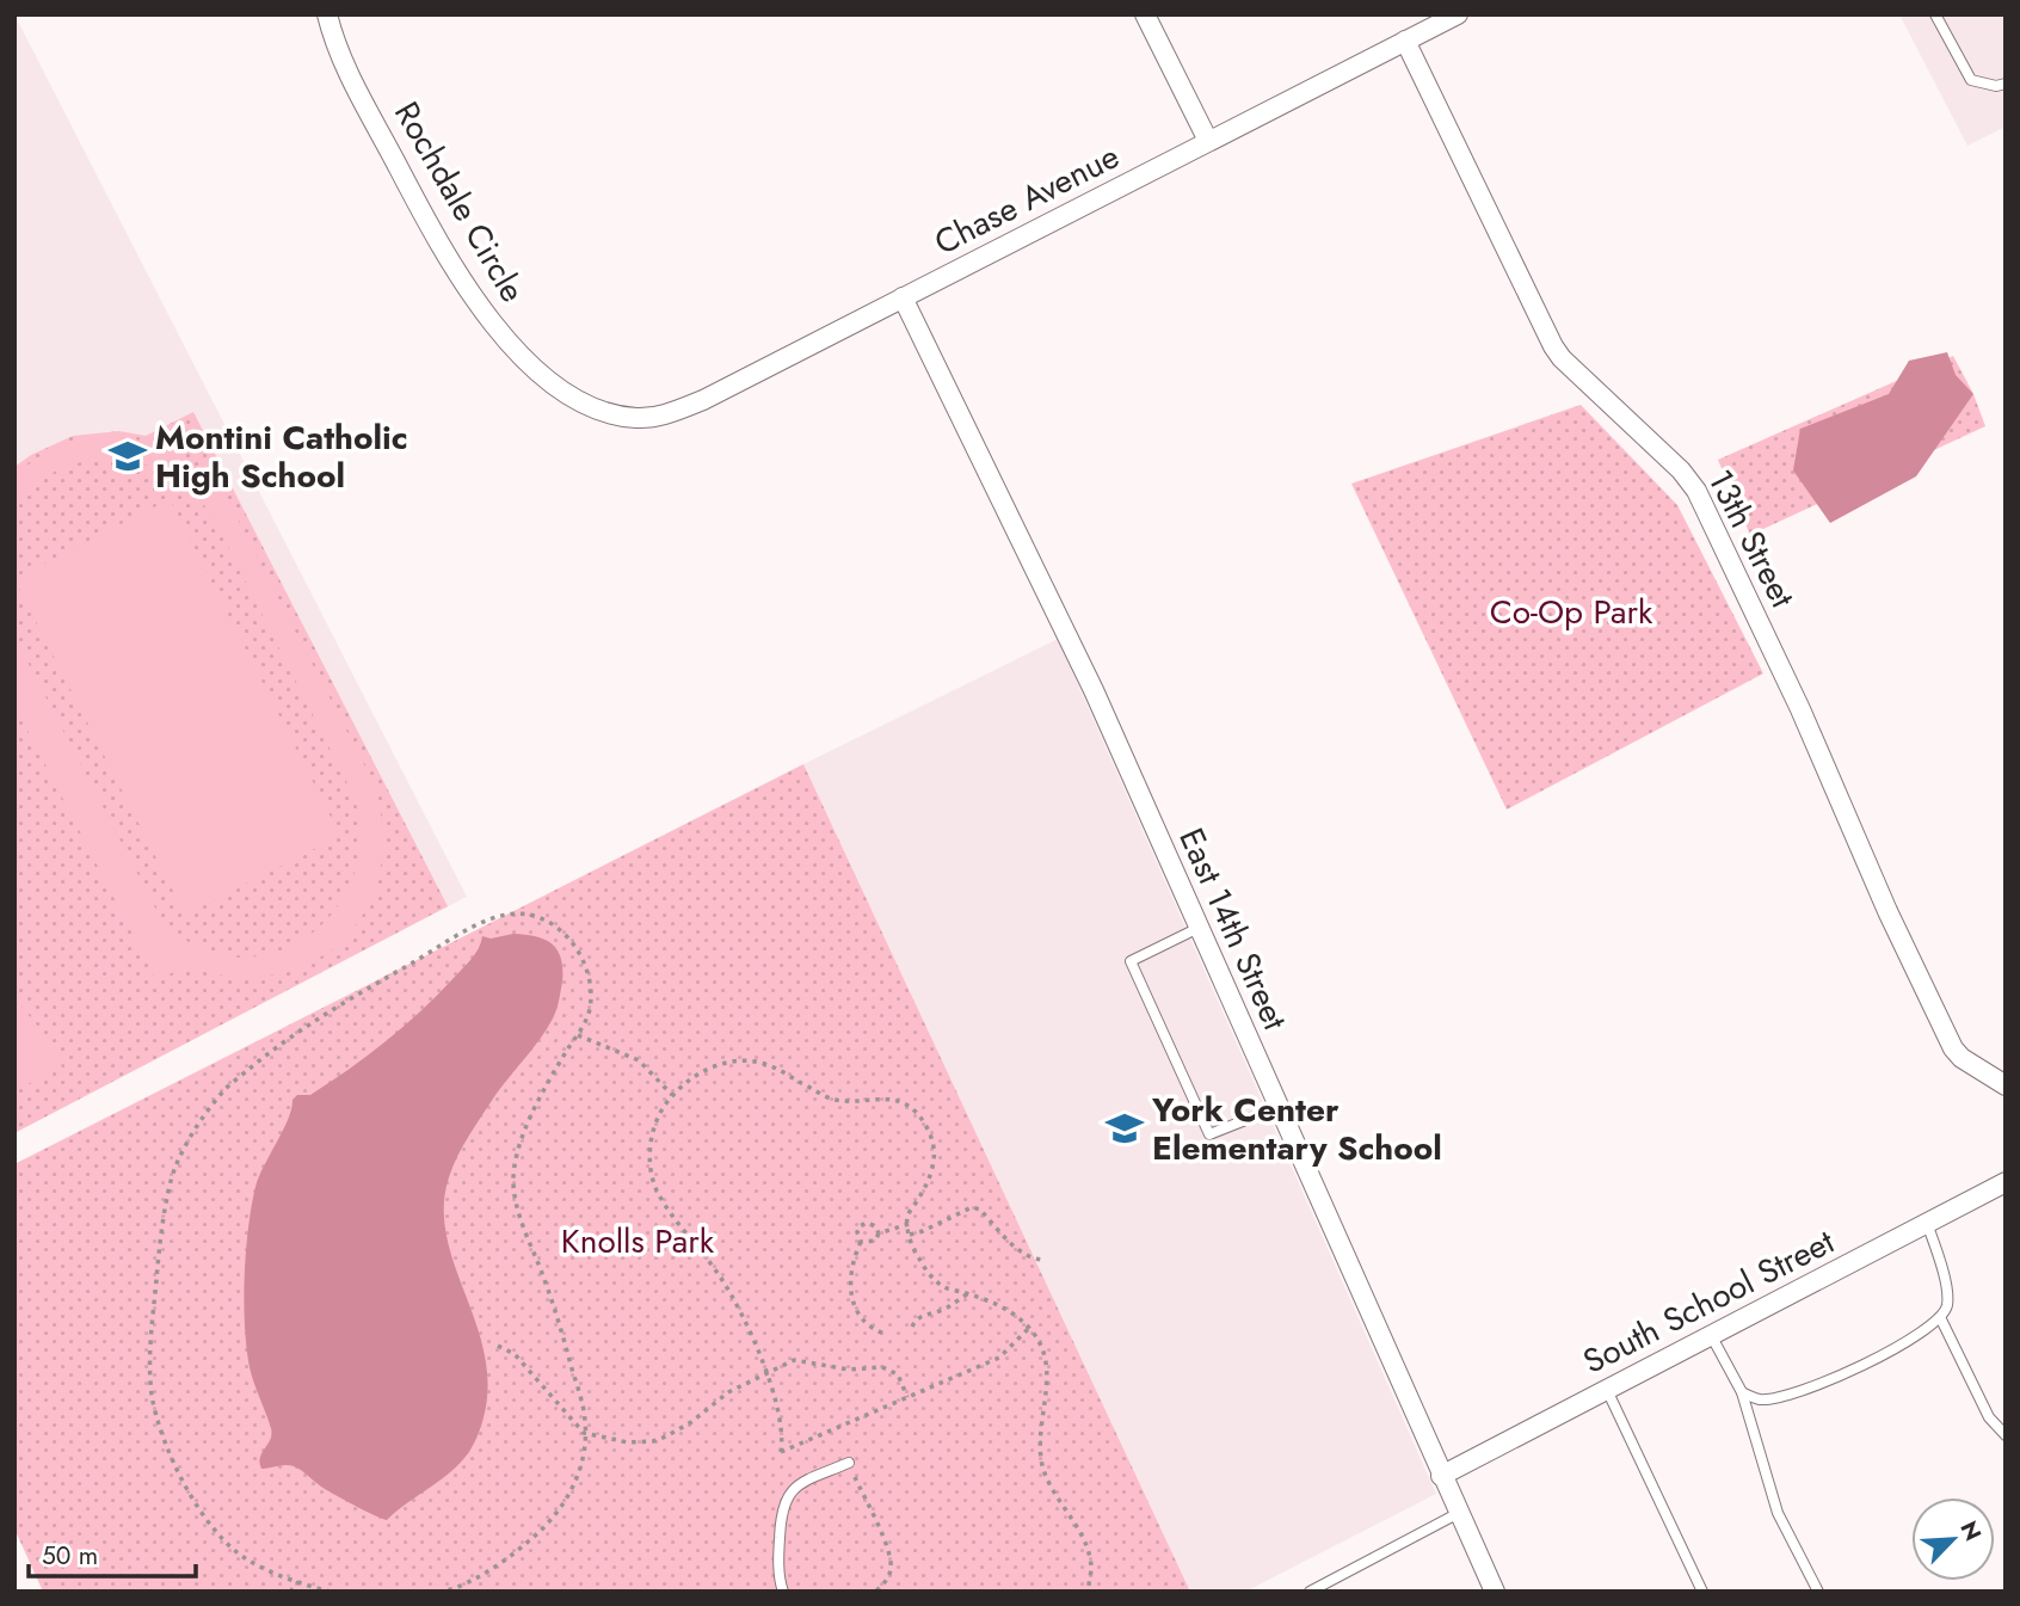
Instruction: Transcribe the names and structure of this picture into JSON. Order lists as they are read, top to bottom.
{
  "streets": {
    "street": [
      "Chase Avenue",
      "Rochdale Circle",
      "13th Street",
      "East 14th Street",
      "South School Street"
    ]
  },
  "crossings": [
    ["Chase Avenue", "Rochdale Circle"],
    ["Chase Avenue", "13th Street"],
    ["Chase Avenue", "East 14th Street"],
    ["East 14th Street", "South School Street"]
  ],
  "parks": ["Co-Op Park", "Knolls Park"],
  "places": {
    "school or university": ["Montini Catholic High School", "York Center Elementary School"]
  },
  "scale_bar": "50 m",
  "north": "top right"
}
